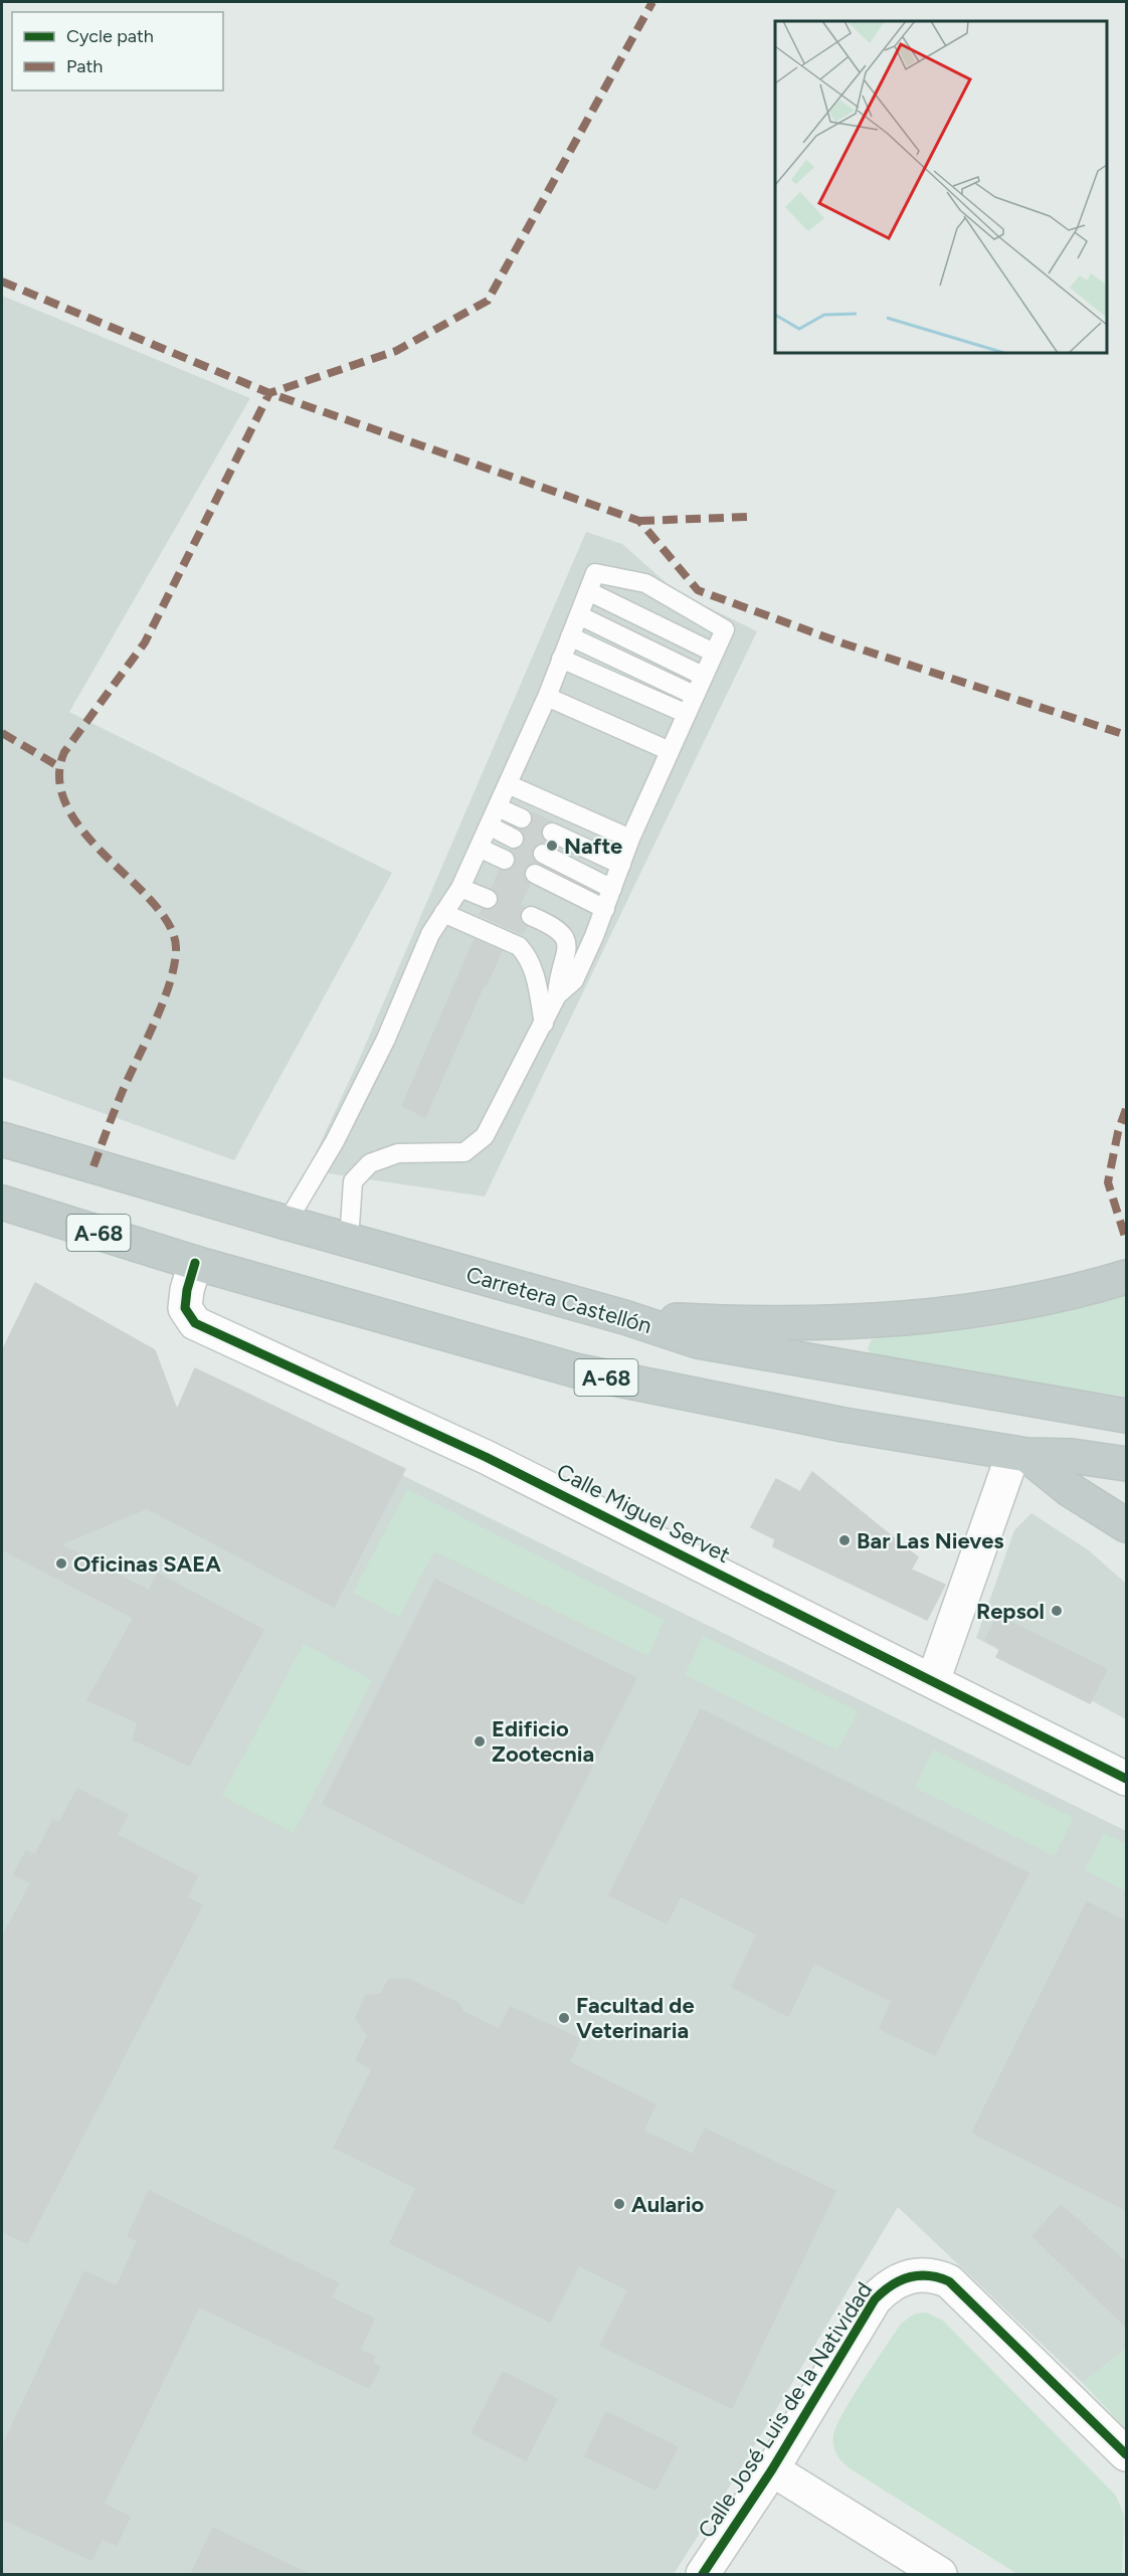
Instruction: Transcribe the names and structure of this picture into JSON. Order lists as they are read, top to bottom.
{
  "streets": {
    "highway": ["A-68", "Carretera Castellón"],
    "street": ["Calle Miguel Servet", "Calle José Luis de la Natividad"]
  },
  "crossings": [
    ["A-68", "Calle Miguel Servet"]
  ],
  "places": [
    "Nafte",
    "Bar Las Nieves",
    "Oficinas SAEA",
    "Repsol",
    "Edificio Zootecnia",
    "Facultad de Veterinaria",
    "Aulario"
  ],
  "legend": ["Cycle path", "Path"]
}
